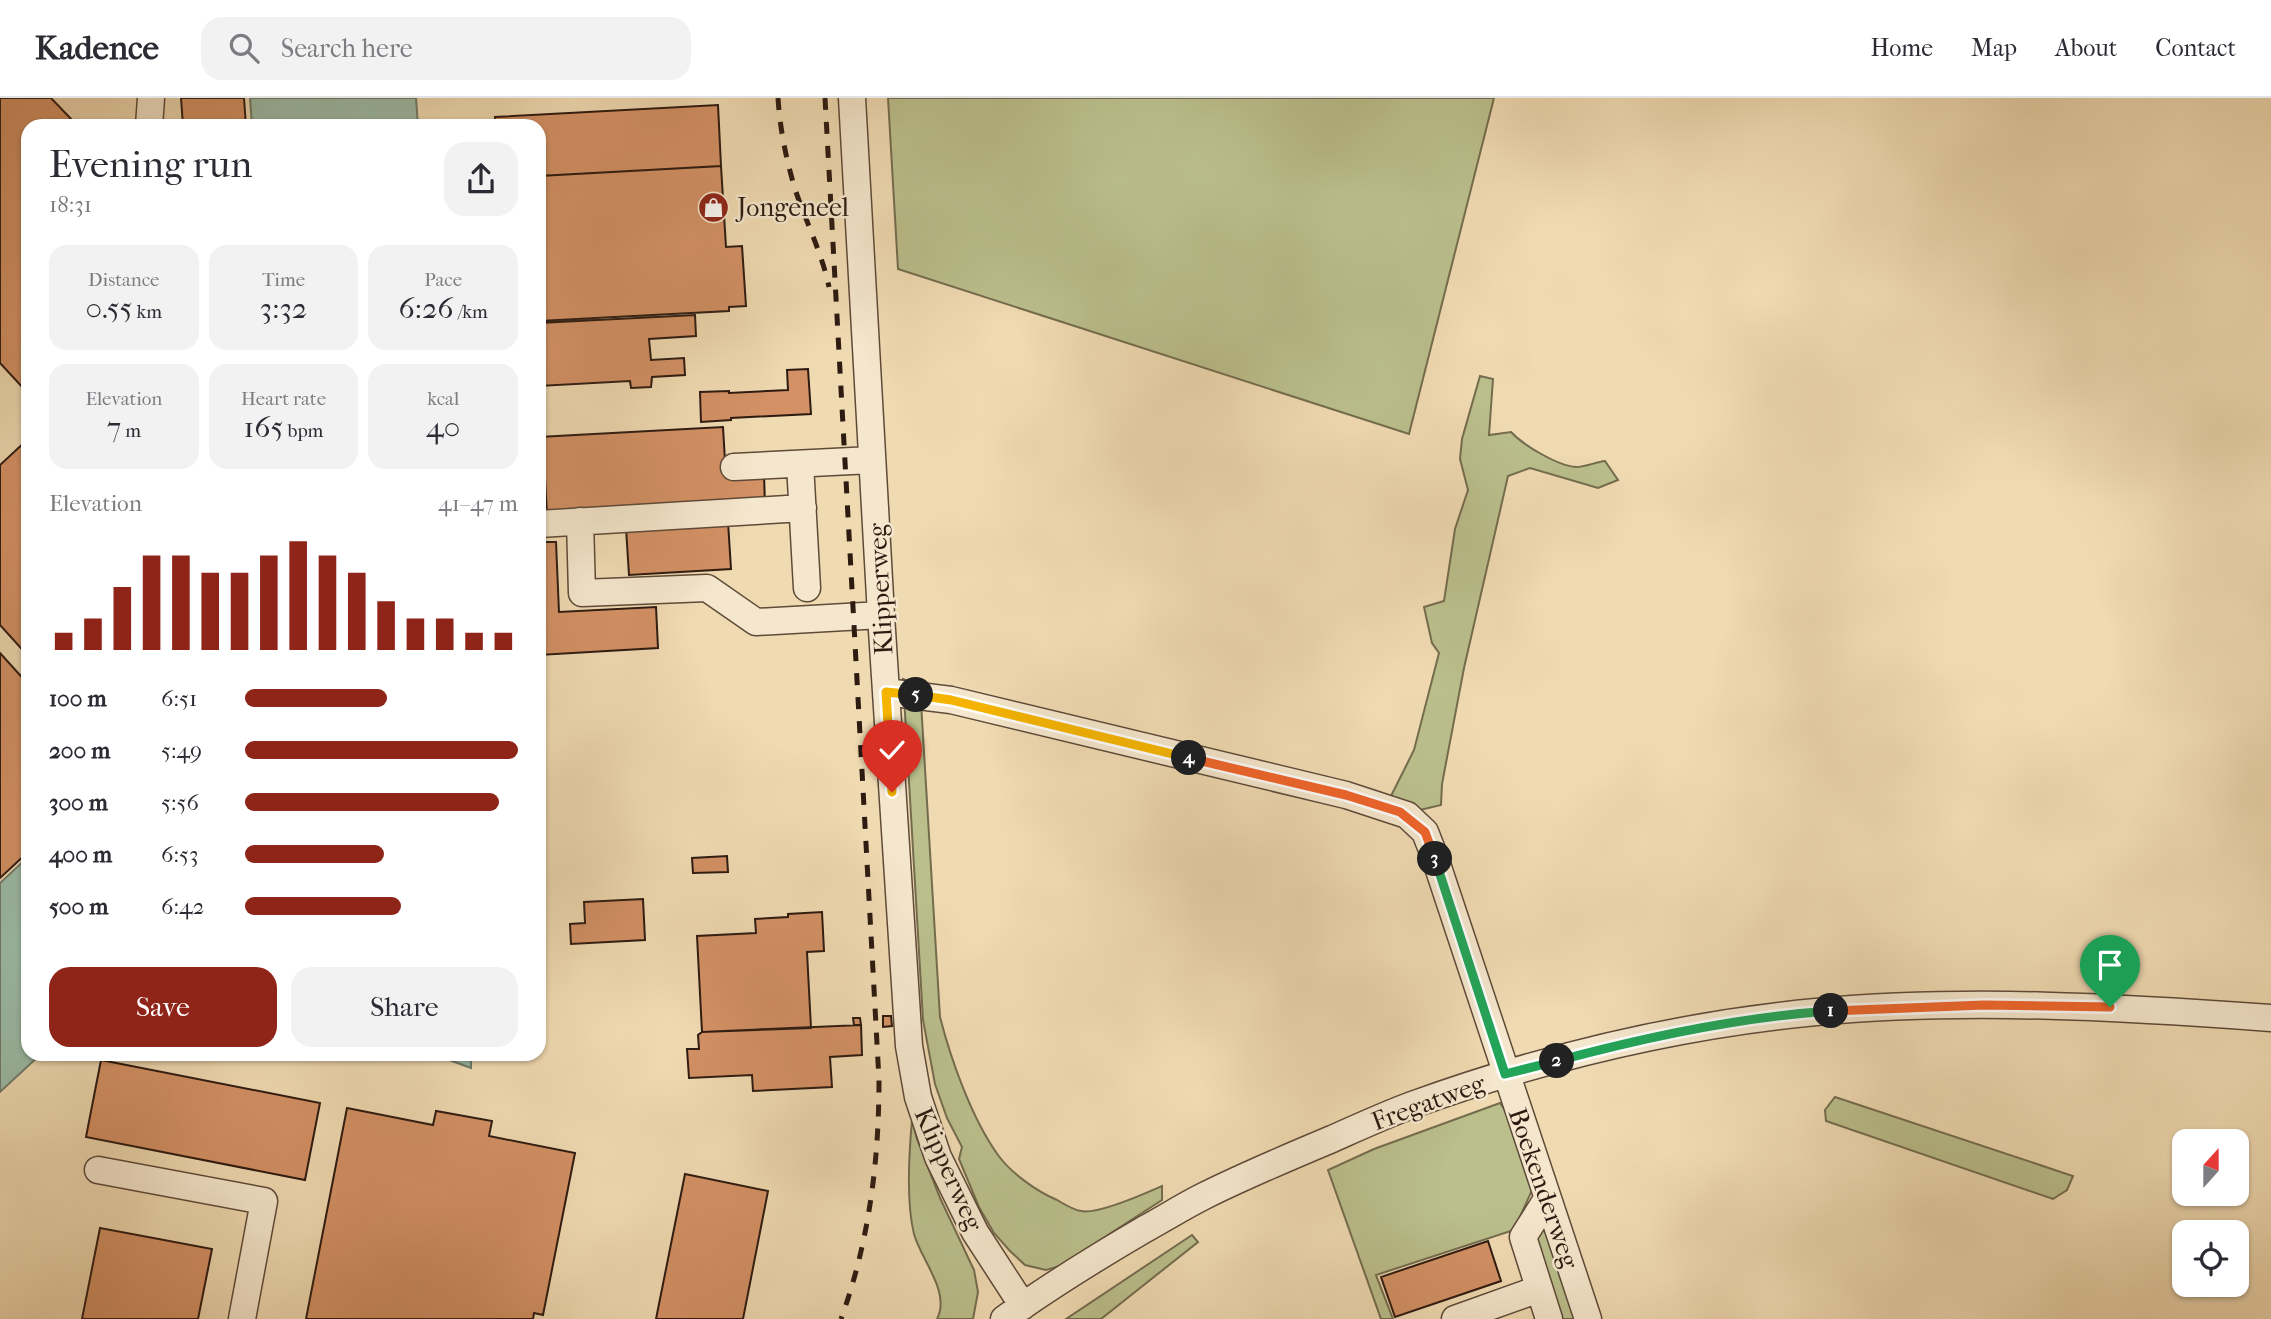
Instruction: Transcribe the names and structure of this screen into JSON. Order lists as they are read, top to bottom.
{
  "streets": {
    "street": ["Klipperweg", "Fregatweg", "Boekenderweg"]
  },
  "crossings": [
    ["Klipperweg", "Fregatweg"],
    ["Klipperweg", "Boekenderweg"],
    ["Fregatweg", "Boekenderweg"]
  ],
  "places": {
    "shop": ["Jongeneel"]
  },
  "north": "top",
  "page": {
    "header": "Kadence",
    "search": "Search here",
    "nav": [
      "Home",
      "Map",
      "About",
      "Contact"
    ],
    "heading": ["Evening run", "18:31"],
    "stats": [
      ["Distance", "0.55 km"],
      ["Time", "3:32"],
      ["Pace", "6:26 /km"],
      ["Elevation", "7 m"],
      ["Heart rate", "165 bpm"],
      ["kcal", "40"]
    ],
    "chart": ["Elevation", "41–47 m"],
    "list": [
      {
        "name": "100 m",
        "note": "6:51"
      },
      {
        "name": "200 m",
        "note": "5:49"
      },
      {
        "name": "300 m",
        "note": "5:56"
      },
      {
        "name": "400 m",
        "note": "6:53"
      },
      {
        "name": "500 m",
        "note": "6:42"
      }
    ],
    "pins": [
      "5",
      "4",
      "3",
      "1",
      "2"
    ],
    "buttons": ["Save", "Share"]
  }
}
